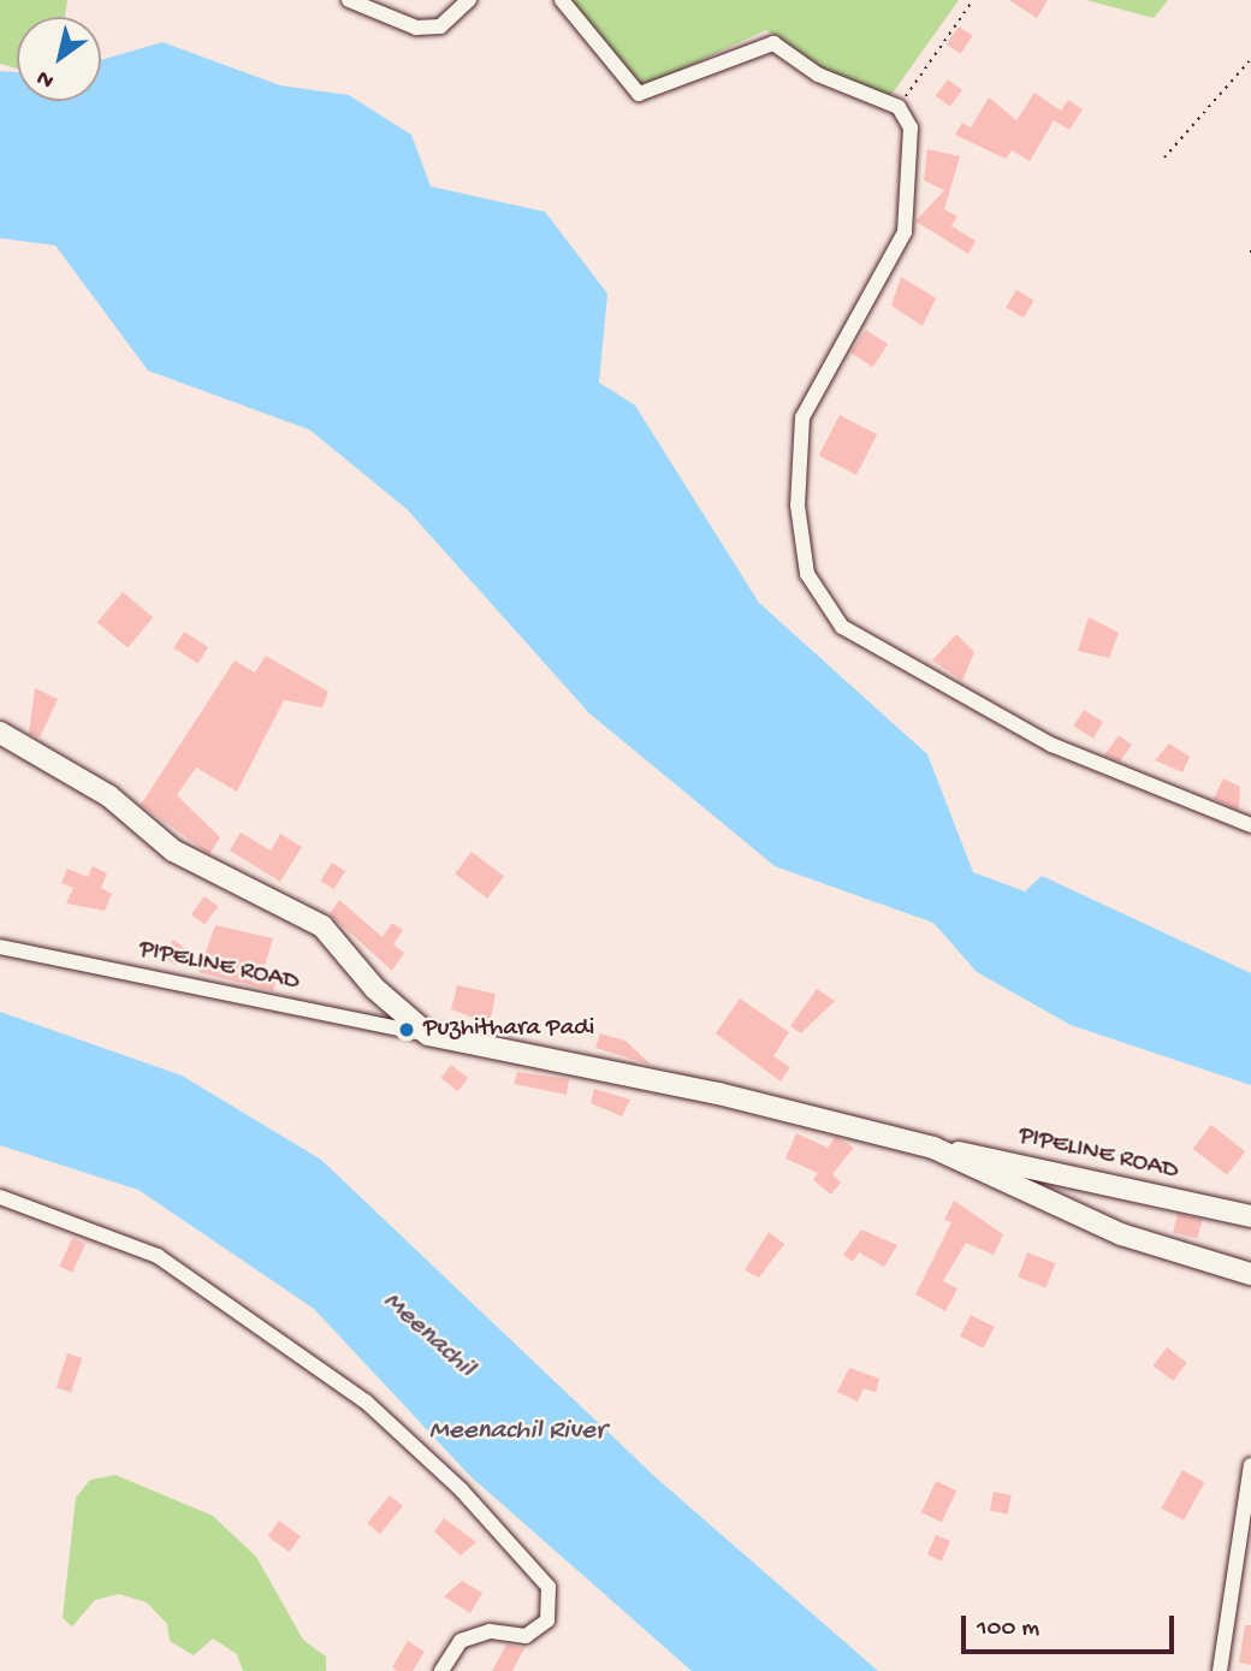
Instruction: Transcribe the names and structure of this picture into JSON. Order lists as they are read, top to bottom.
{
  "streets": {
    "main road": ["PIPELINE ROAD"]
  },
  "water": ["Meenachil", "Meenachil River"],
  "places": ["Puzhithara Padi"],
  "scale_bar": "100 m",
  "north": "bottom left"
}
